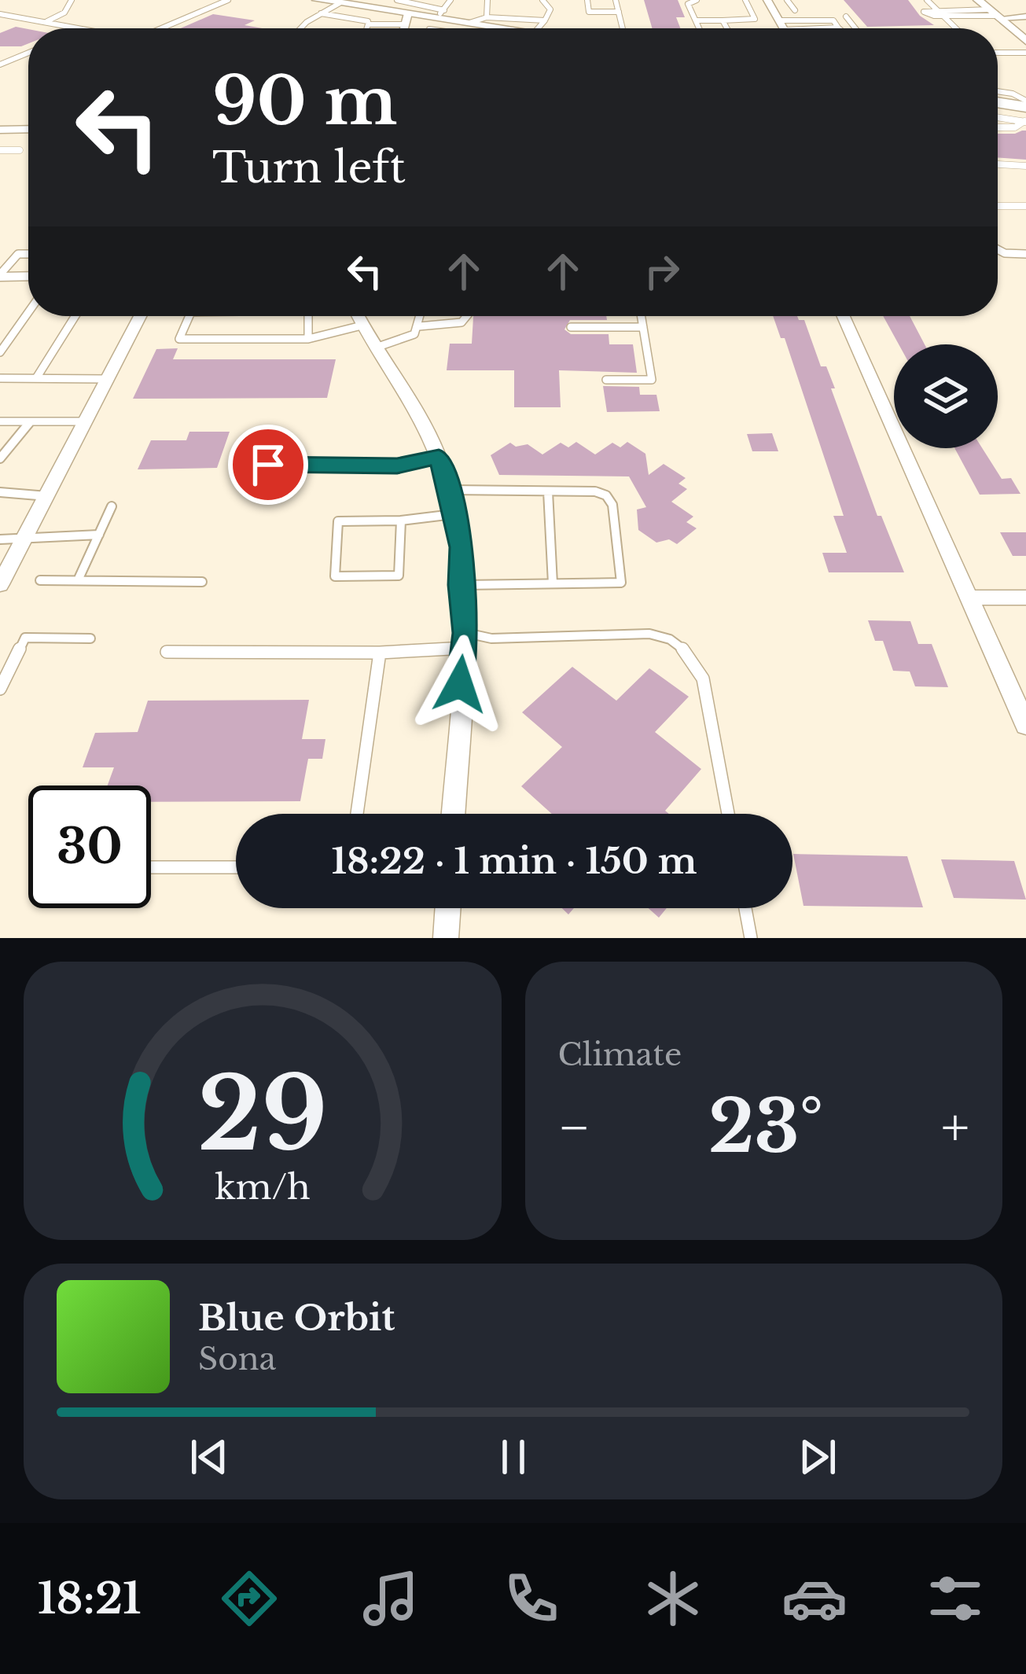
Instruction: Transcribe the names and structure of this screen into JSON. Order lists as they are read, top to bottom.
{
  "page": {
    "turn": ["90 m", "Turn left"],
    "limit": "30",
    "trip": "18:22 · 1 min · 150 m",
    "tile": "Climate",
    "heat": ["−", "23°", "+"],
    "song": ["Blue Orbit", "Sona"],
    "tabs": "18:21",
    "gauge": ["29", "km/h"]
  }
}
